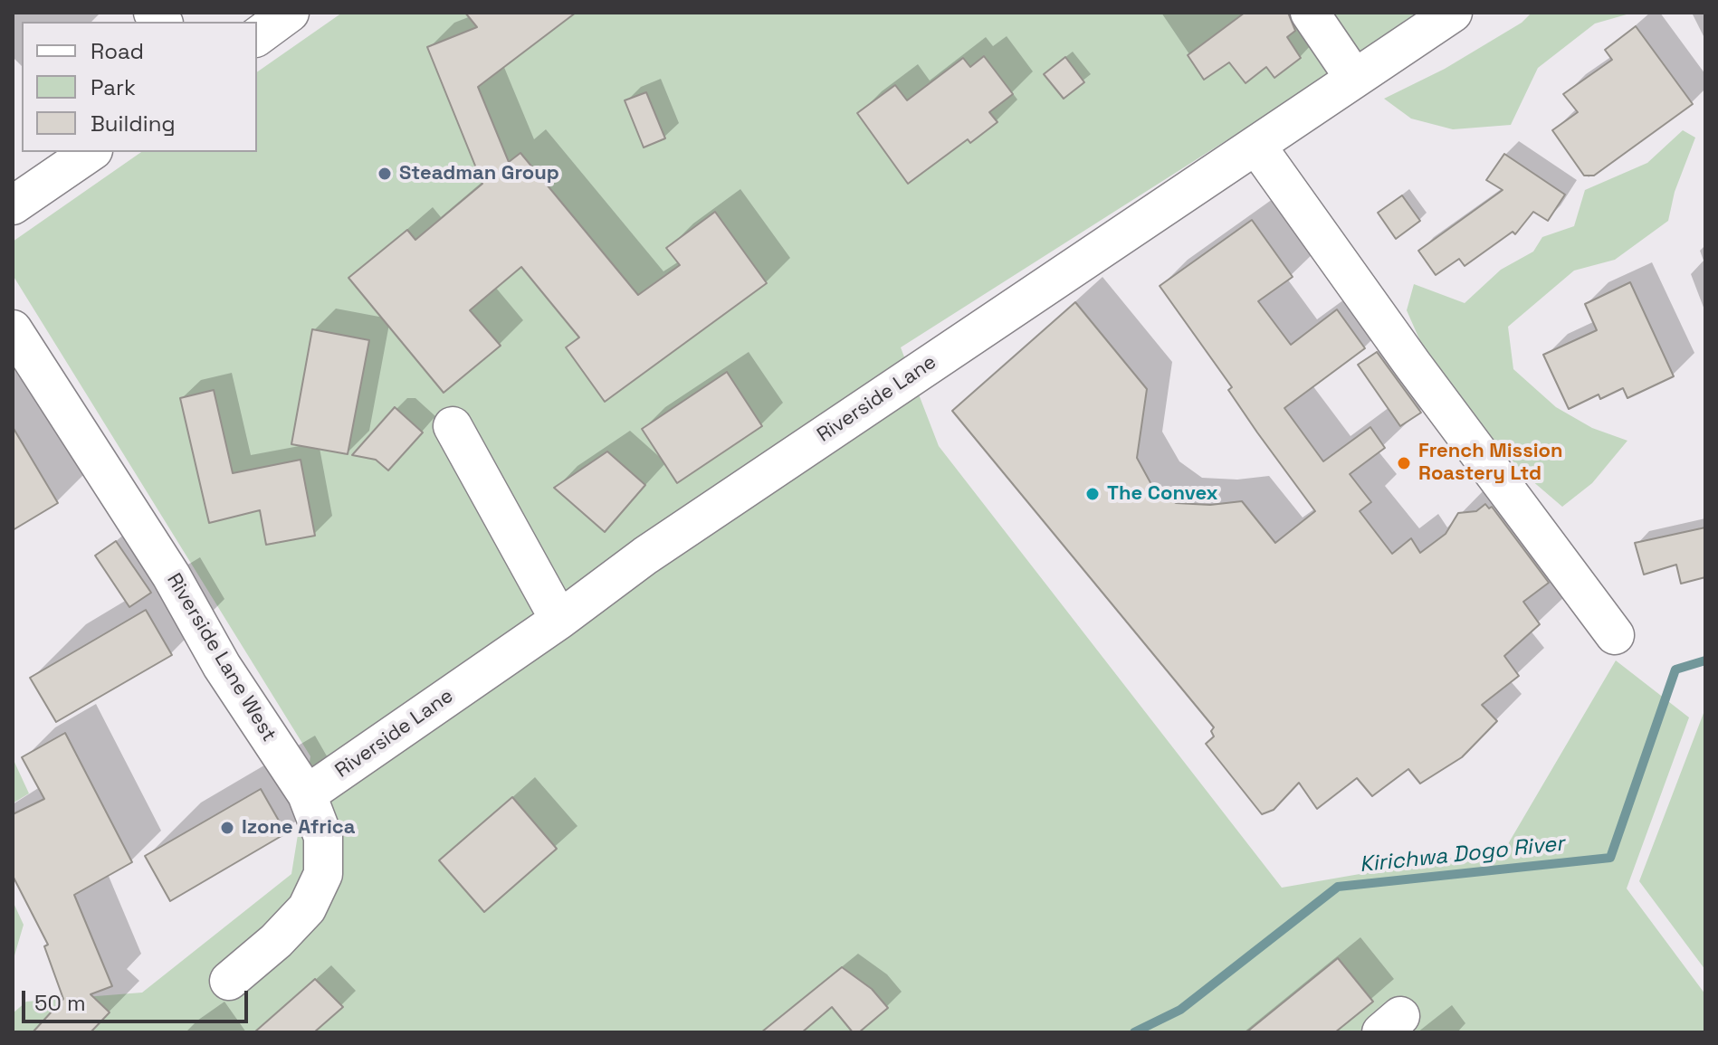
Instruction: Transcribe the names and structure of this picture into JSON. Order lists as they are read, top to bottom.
{
  "streets": {
    "street": ["Riverside Lane", "Riverside Lane West"]
  },
  "crossings": [
    ["Riverside Lane", "Riverside Lane West"]
  ],
  "water": ["Kirichwa Dogo River"],
  "places": [
    "Steadman Group",
    "French Mission Roastery Ltd",
    "The Convex",
    "Izone Africa"
  ],
  "legend": ["Road", "Park", "Building"],
  "scale_bar": "50 m"
}
